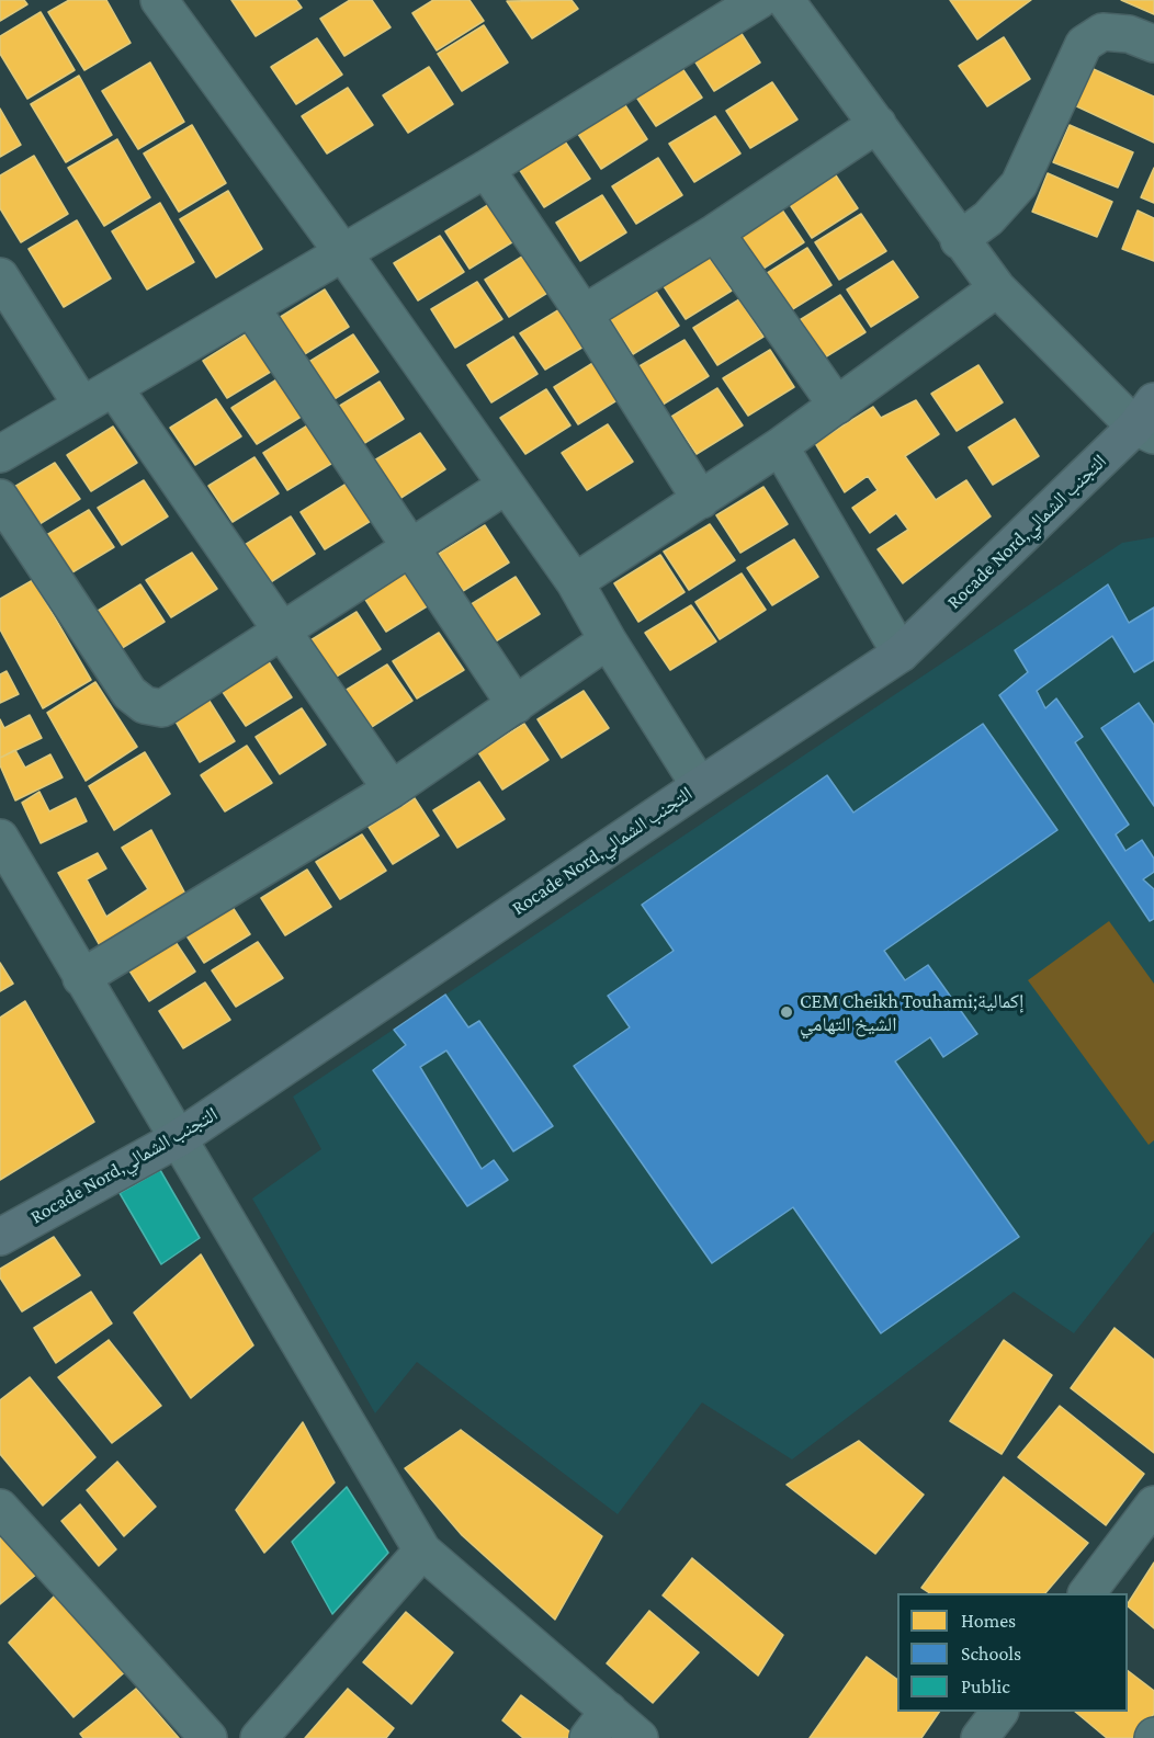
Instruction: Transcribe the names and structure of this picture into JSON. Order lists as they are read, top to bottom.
{
  "streets": {
    "main road": ["Rocade Nord,التجنب الشمالي"]
  },
  "places": ["CEM Cheikh Touhami;إكمالية الشيخ التهامي"],
  "legend": ["Homes", "Schools", "Public"]
}
